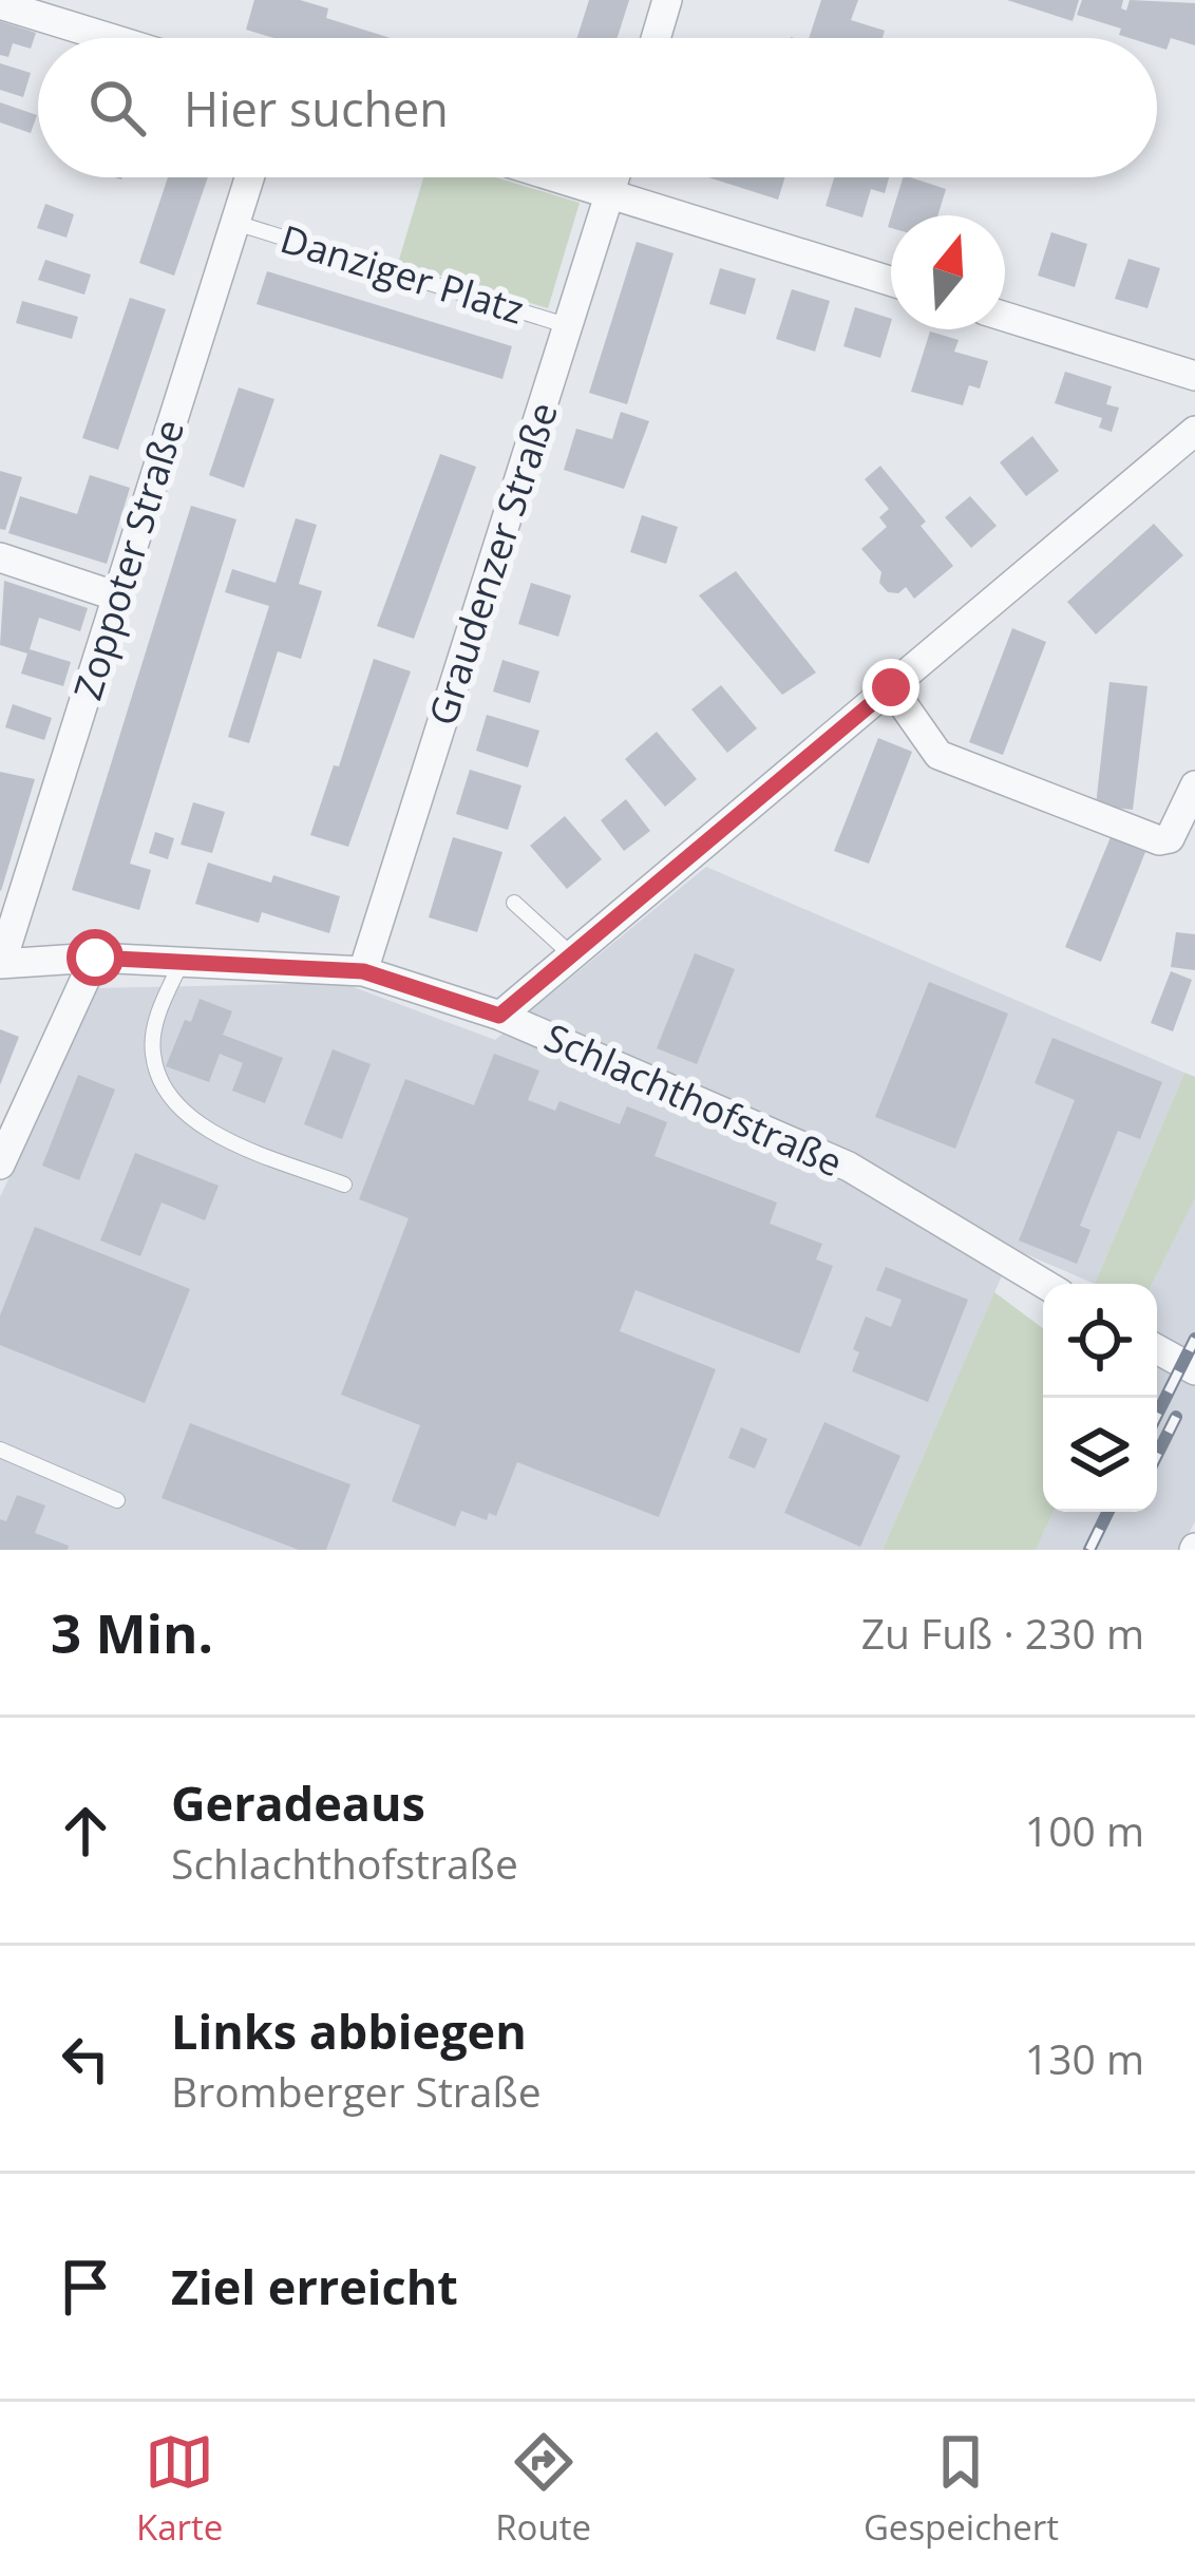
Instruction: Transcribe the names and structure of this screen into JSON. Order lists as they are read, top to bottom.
{
  "streets": {
    "street": ["Zoppoter Straße", "Graudenzer Straße", "Schlachthofstraße"],
    "lane": ["Danziger Platz"]
  },
  "crossings": [
    ["Danziger Platz", "Zoppoter Straße"],
    ["Danziger Platz", "Graudenzer Straße"],
    ["Zoppoter Straße", "Schlachthofstraße"],
    ["Graudenzer Straße", "Schlachthofstraße"]
  ],
  "north": "top",
  "page": {
    "search": "Hier suchen",
    "heading": ["3 Min.", "Zu Fuß · 230 m"],
    "list": [
      ["Geradeaus", "Schlachthofstraße", "100 m"],
      ["Links abbiegen", "Bromberger Straße", "130 m"],
      "Ziel erreicht"
    ],
    "nav": ["Karte", "Route", "Gespeichert"]
  }
}
